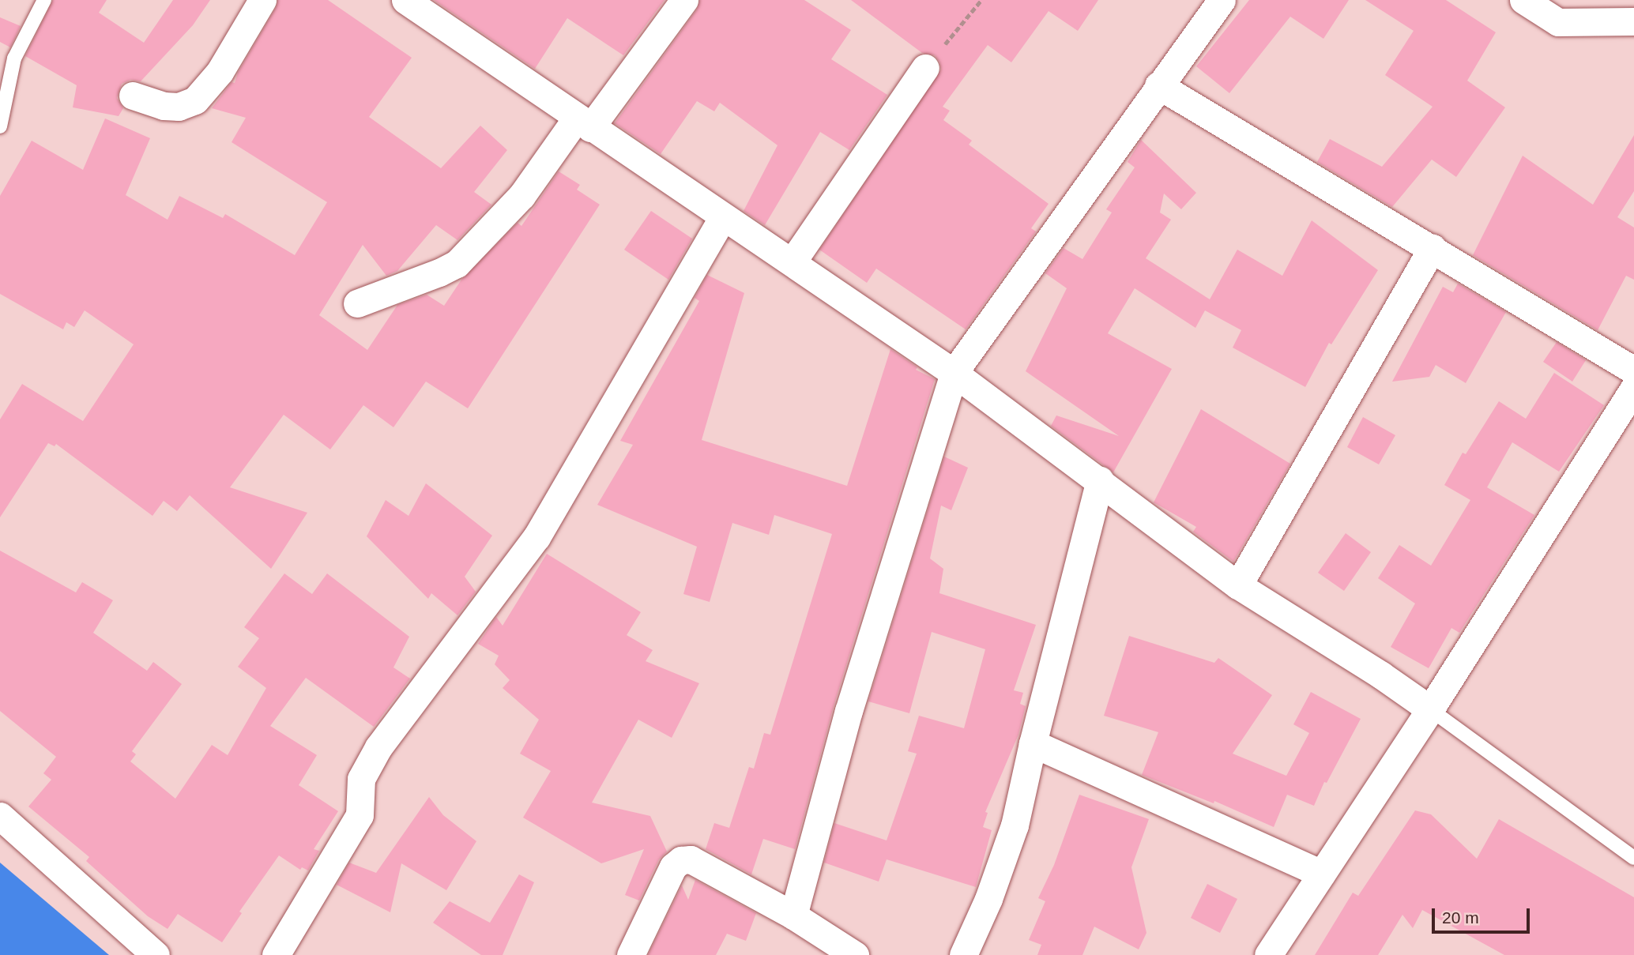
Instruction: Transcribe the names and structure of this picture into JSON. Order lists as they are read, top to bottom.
{
  "scale_bar": "20 m"
}
